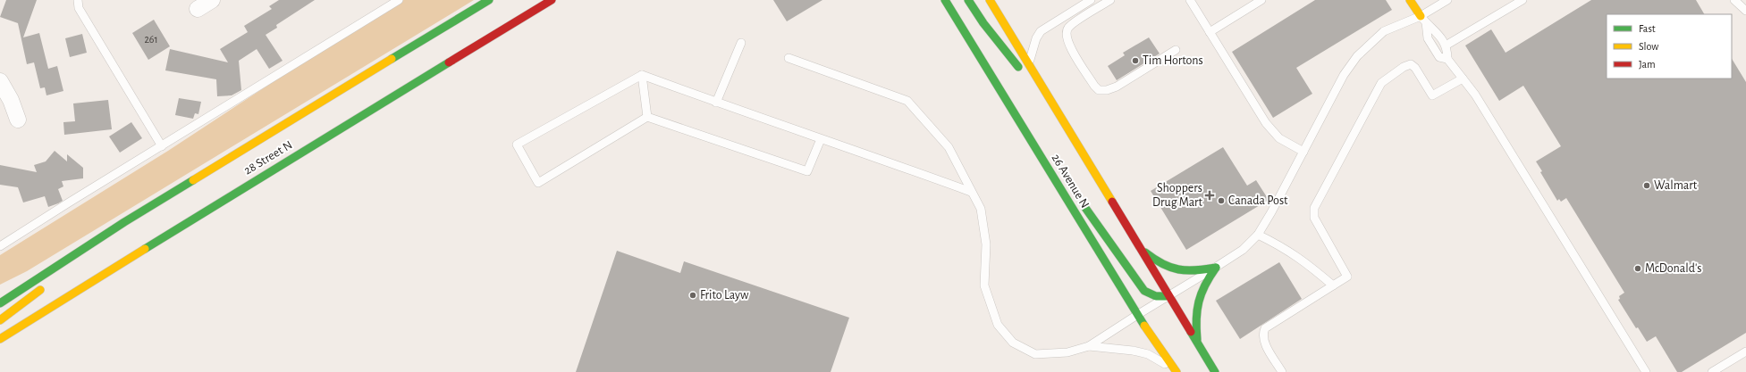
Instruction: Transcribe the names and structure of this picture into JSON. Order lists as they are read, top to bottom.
{
  "streets": {
    "main road": ["28 Street N", "26 Avenue N"]
  },
  "places": {
    "other": [
      "Tim Hortons",
      "Walmart",
      "Canada Post",
      "McDonald's",
      "Frito Layw"
    ],
    "health": ["Shoppers Drug Mart"]
  },
  "house_numbers": ["261"],
  "legend": ["Fast", "Slow", "Jam"]
}
